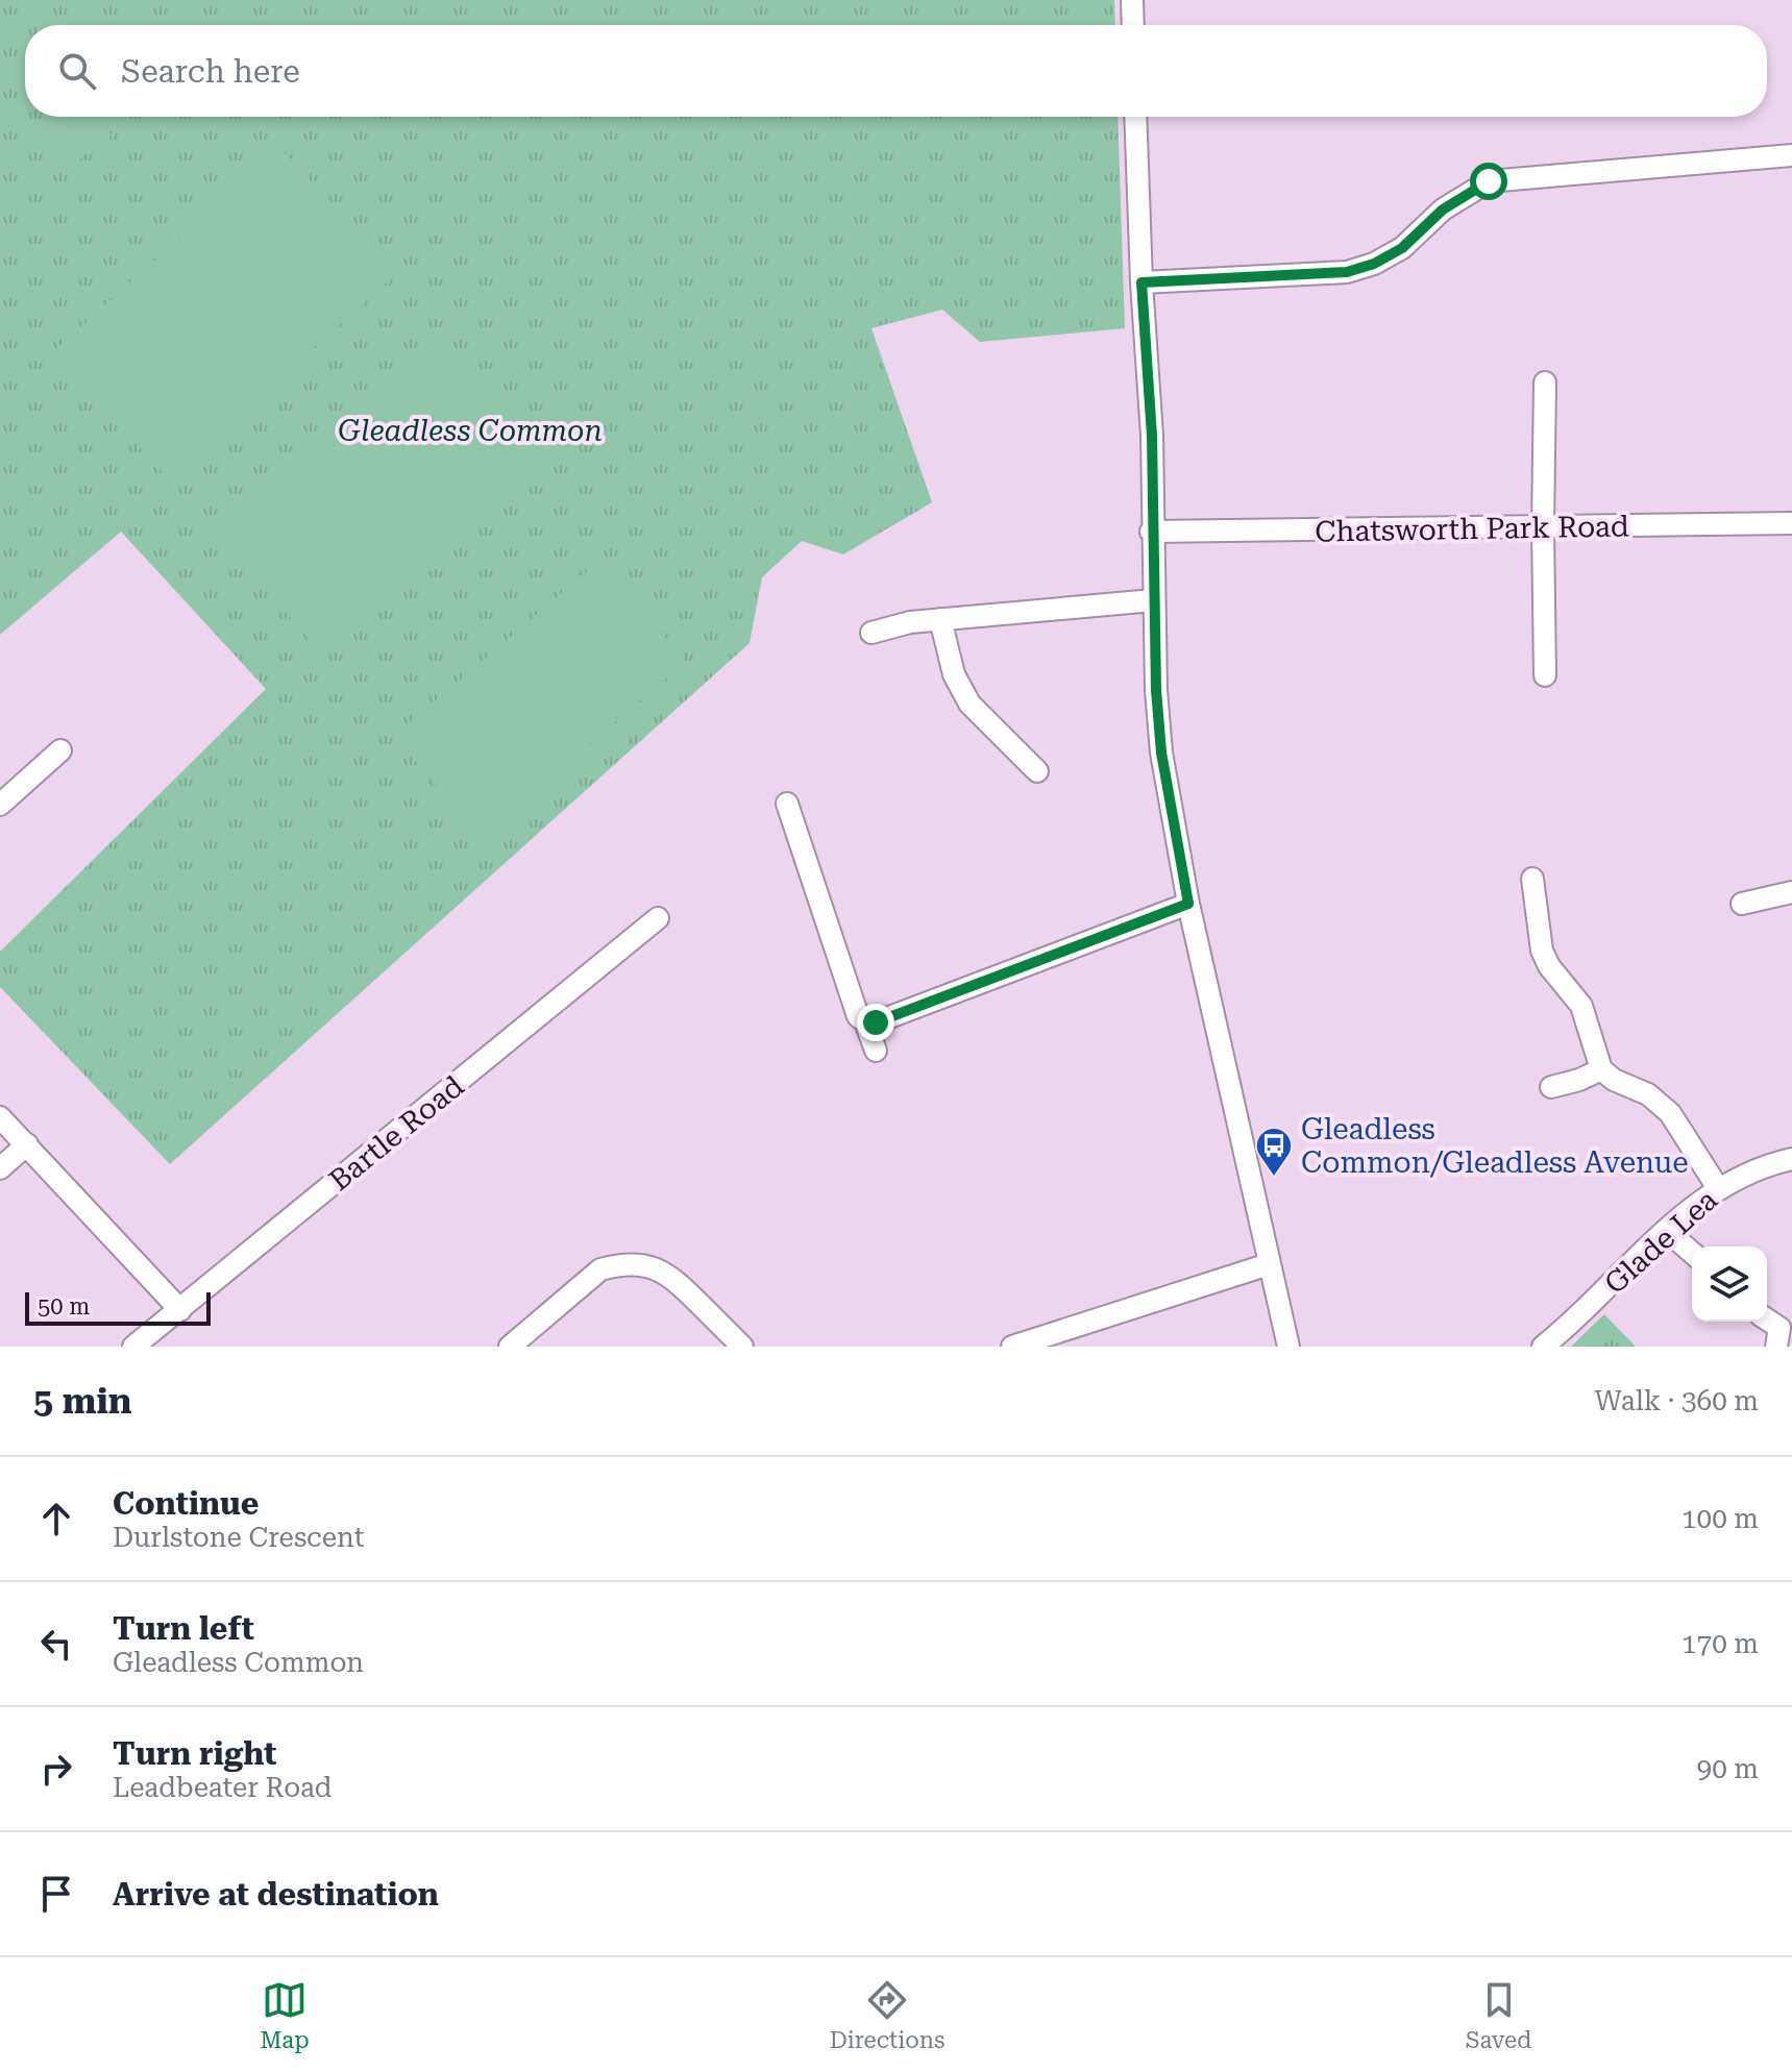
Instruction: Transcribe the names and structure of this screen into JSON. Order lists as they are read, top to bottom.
{
  "streets": {
    "street": ["Chatsworth Park Road", "Bartle Road", "Glade Lea"]
  },
  "parks": ["Gleadless Common"],
  "places": {
    "bus stop": ["Gleadless Common/Gleadless Avenue"]
  },
  "scale_bar": "50 m",
  "page": {
    "search": "Search here",
    "scale": "50 m",
    "heading": ["5 min", "Walk · 360 m"],
    "list": [
      ["Continue", "Durlstone Crescent", "100 m"],
      ["Turn left", "Gleadless Common", "170 m"],
      ["Turn right", "Leadbeater Road", "90 m"],
      "Arrive at destination"
    ],
    "nav": ["Map", "Directions", "Saved"]
  }
}
